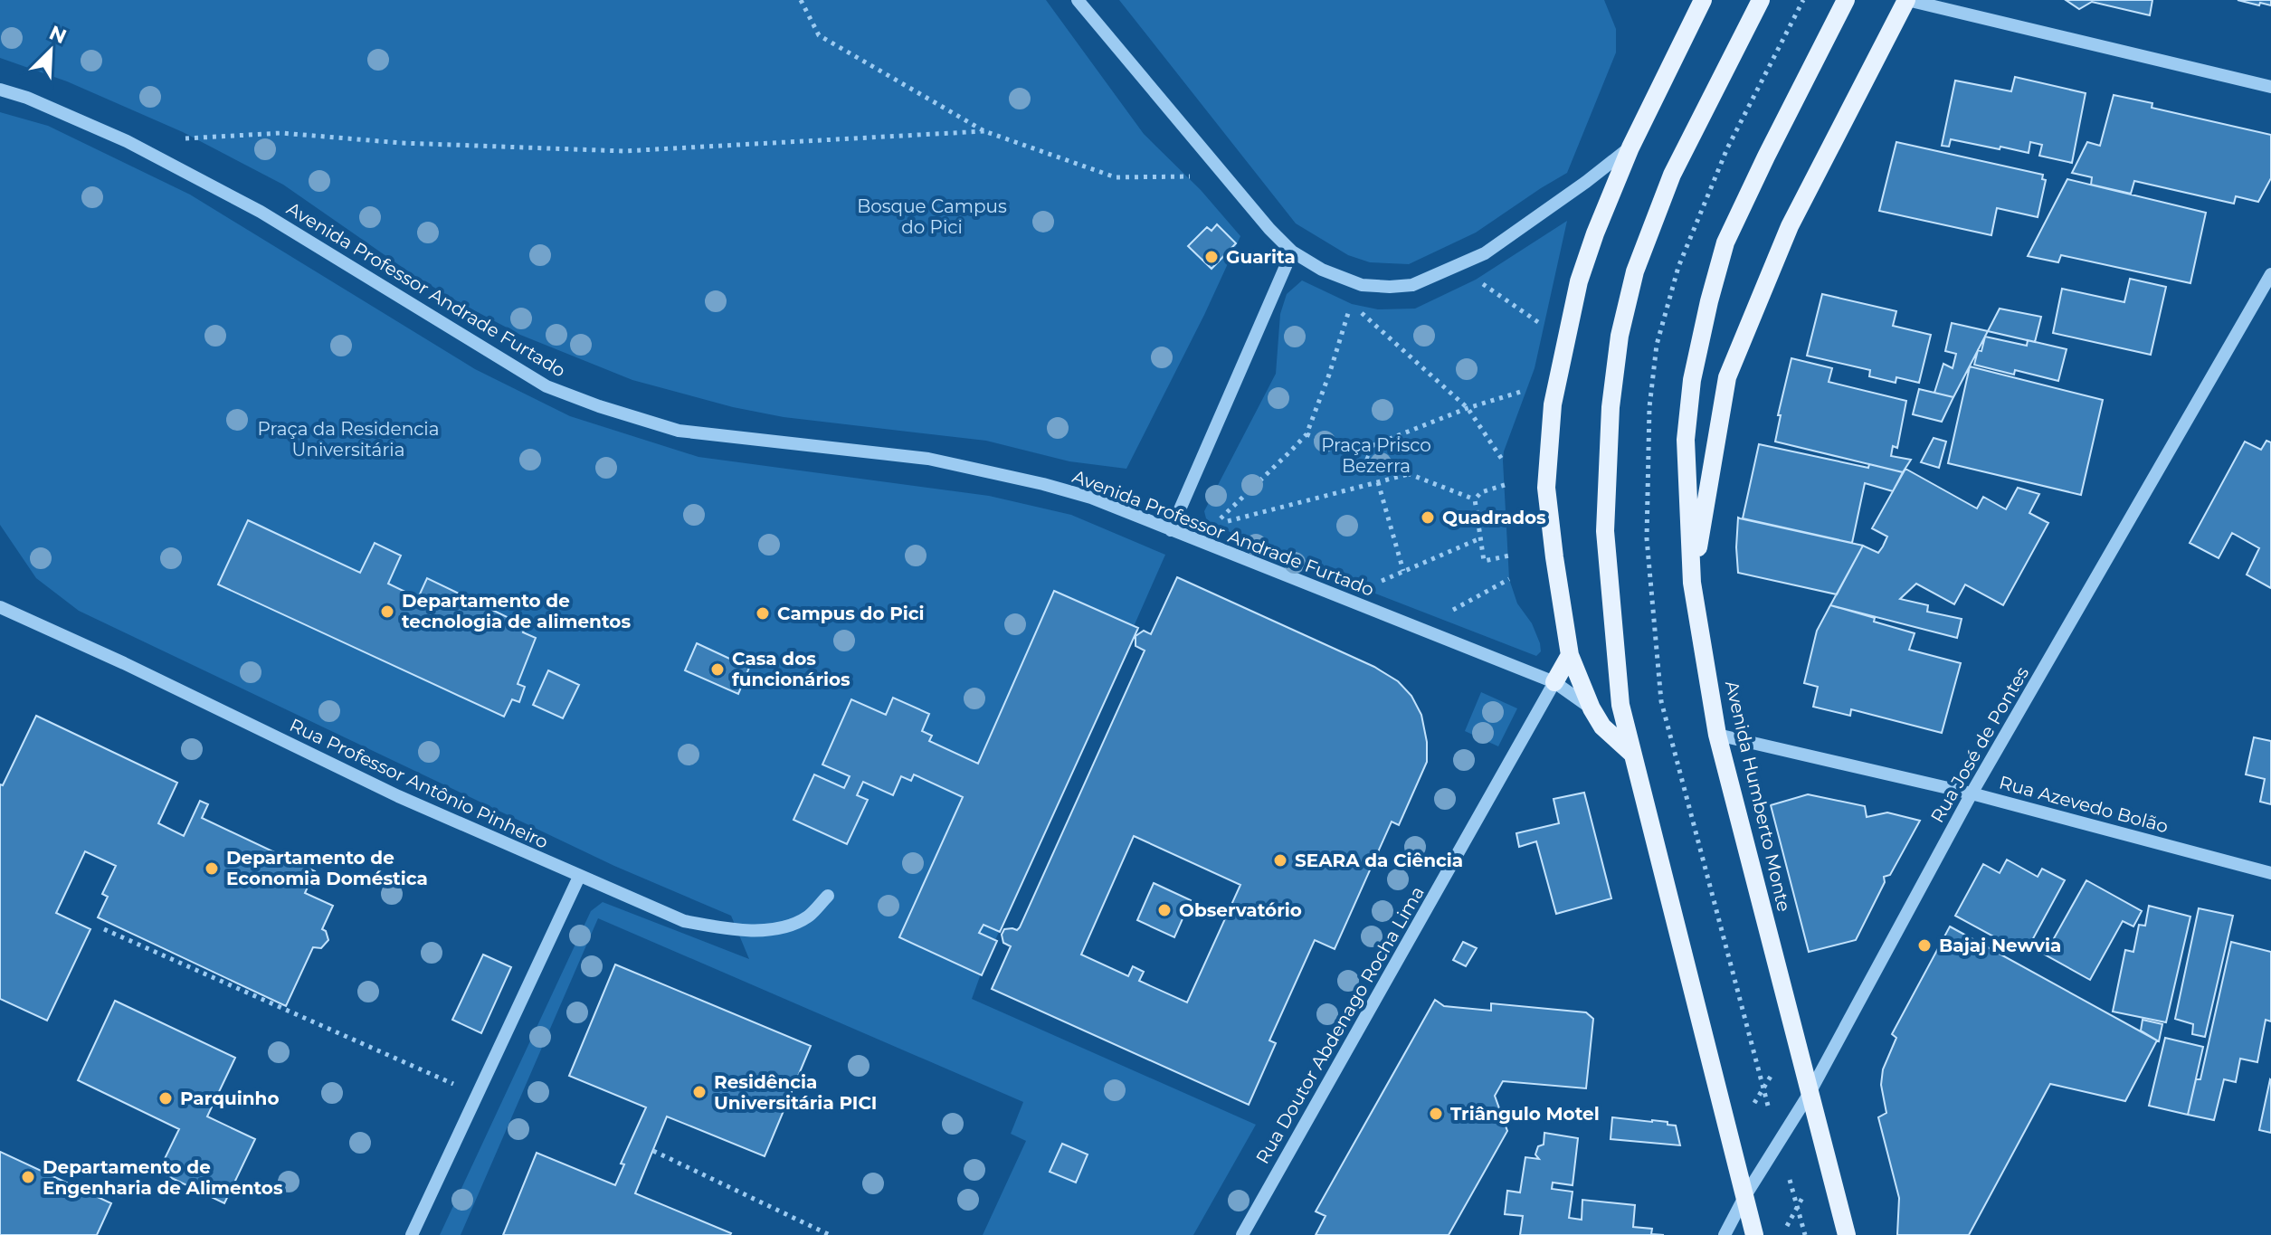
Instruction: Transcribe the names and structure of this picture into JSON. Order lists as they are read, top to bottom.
{
  "streets": {
    "main road": ["Avenida Humberto Monte"],
    "street": [
      "Avenida Professor Andrade Furtado",
      "Rua José de Pontes",
      "Rua Professor Antônio Pinheiro",
      "Rua Azevedo Bolão",
      "Rua Doutor Abdenago Rocha Lima"
    ]
  },
  "crossings": [
    ["Avenida Professor Andrade Furtado", "Rua Doutor Abdenago Rocha Lima"],
    ["Rua José de Pontes", "Avenida Humberto Monte"],
    ["Rua José de Pontes", "Rua Azevedo Bolão"],
    ["Avenida Humberto Monte", "Rua Azevedo Bolão"]
  ],
  "parks": ["Bosque Campus do Pici", "Praça da Residencia Universitária", "Praça Prisco Bezerra"],
  "places": [
    "Guarita",
    "Quadrados",
    "Departamento de tecnologia de alimentos",
    "Campus do Pici",
    "Casa dos funcionários",
    "SEARA da Ciência",
    "Departamento de Economia Doméstica",
    "Observatório",
    "Bajaj Newvia",
    "Residência Universitária PICI",
    "Parquinho",
    "Triângulo Motel",
    "Departamento de Engenharia de Alimentos"
  ],
  "north": "top right"
}
